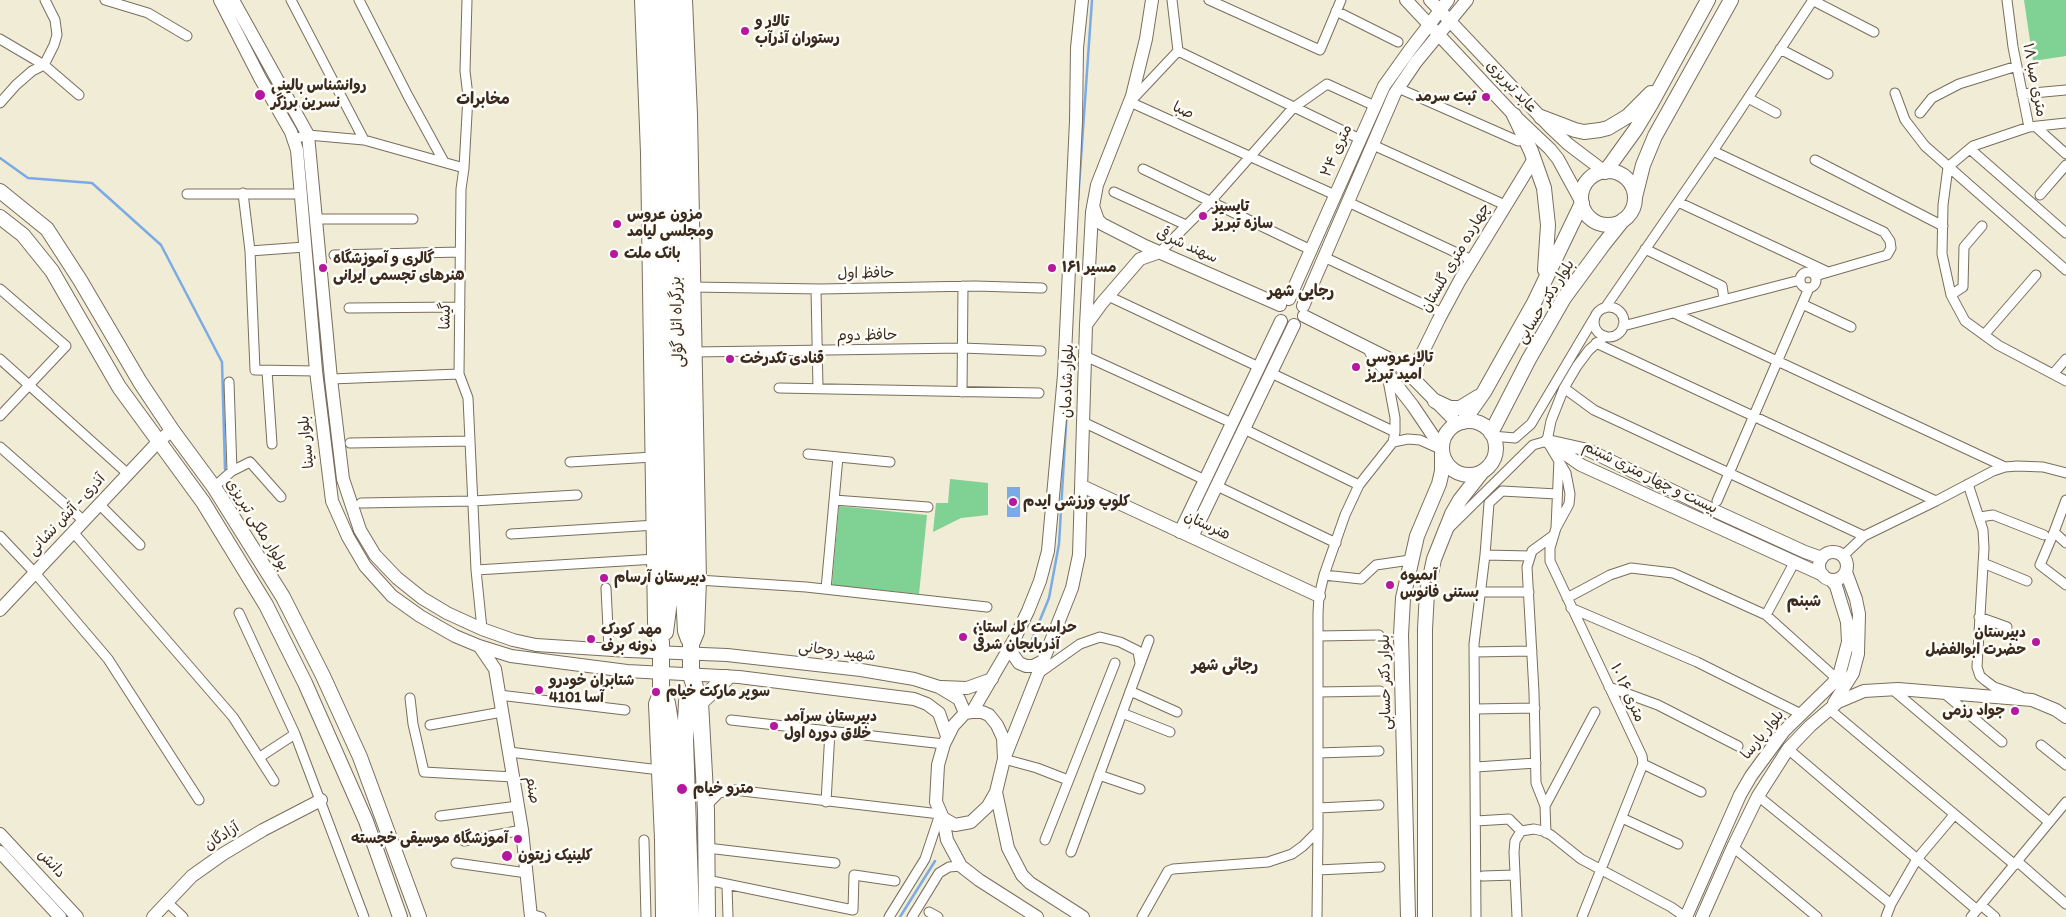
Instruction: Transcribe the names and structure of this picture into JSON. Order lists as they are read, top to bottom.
{
  "streets": {
    "highway": ["بزرگراه ائل گؤلی"],
    "main road": [
      "عابد تبریزی",
      "۲۴ متری",
      "سهند شرقی",
      "چهارده متری گلستان",
      "بلوار دکتر حسابی",
      "بلوار شادمان",
      "بلوار سینا",
      "بیست و چهار متری شبنم",
      "آذرى - آتش نشانى",
      "بولوار ملکی تبریزی",
      "هنرستان",
      "شهید روحانی",
      "بلوار پارسا",
      "صنم",
      "آزادگان",
      "دانش"
    ],
    "street": [
      "متری صبا ۱۸",
      "صبا",
      "حافظ اول",
      "گیشا",
      "حافظ دوم",
      "۱۰ متری ۱۶"
    ]
  },
  "crossings": [
    ["عابد تبریزی", "۲۴ متری"],
    ["عابد تبریزی", "بلوار دکتر حسابی"],
    ["صبا", "۲۴ متری"],
    ["صبا", "بلوار شادمان"],
    ["۲۴ متری", "سهند شرقی"],
    ["سهند شرقی", "بلوار شادمان"],
    ["گیشا", "بلوار سینا"],
    ["بزرگراه ائل گؤلی", "بلوار سینا"],
    ["بزرگراه ائل گؤلی", "شهید روحانی"],
    ["بلوار شادمان", "هنرستان"],
    ["بلوار شادمان", "شهید روحانی"],
    ["بلوار سینا", "شهید روحانی"],
    ["بیست و چهار متری شبنم", "بلوار پارسا"],
    ["آذرى - آتش نشانى", "بولوار ملکی تبریزی"]
  ],
  "districts": [
    "مخابرات",
    "رجایی شهر",
    "شبنم",
    "رجائی شهر"
  ],
  "places": [
    "تالار و رستوران آذرآب",
    "روانشناس بالینی نسرین برزگر",
    "ثبت سرمد",
    "تایسیز سازه تبریز",
    "مزون عروس ومجلسی لیامد",
    "بانک ملت",
    "گالری و آموزشگاه هنرهای تجسمی ایرانی",
    "مسیر ۱۶۱",
    "قنادی تکدرخت",
    "تالارعروسی امید تبریز",
    "کلوپ ورزشی ایدم",
    "دبیرستان آرسام",
    "آبمیوه بستنی فانوس",
    "حراست کل استان آذربایجان شرقی",
    "مهد کودک دونه برف",
    "دبیرستان حضرت ابوالفضل",
    "شتابران خودرو 4101 آسا",
    "سوپر مارکت خیام",
    "جواد رزمی",
    "دبیرستان سرآمد خلاق دوره اول",
    "مترو خیام",
    "آموزشگاه موسیقی خجسته",
    "کلینیک زیتون"
  ]
}
